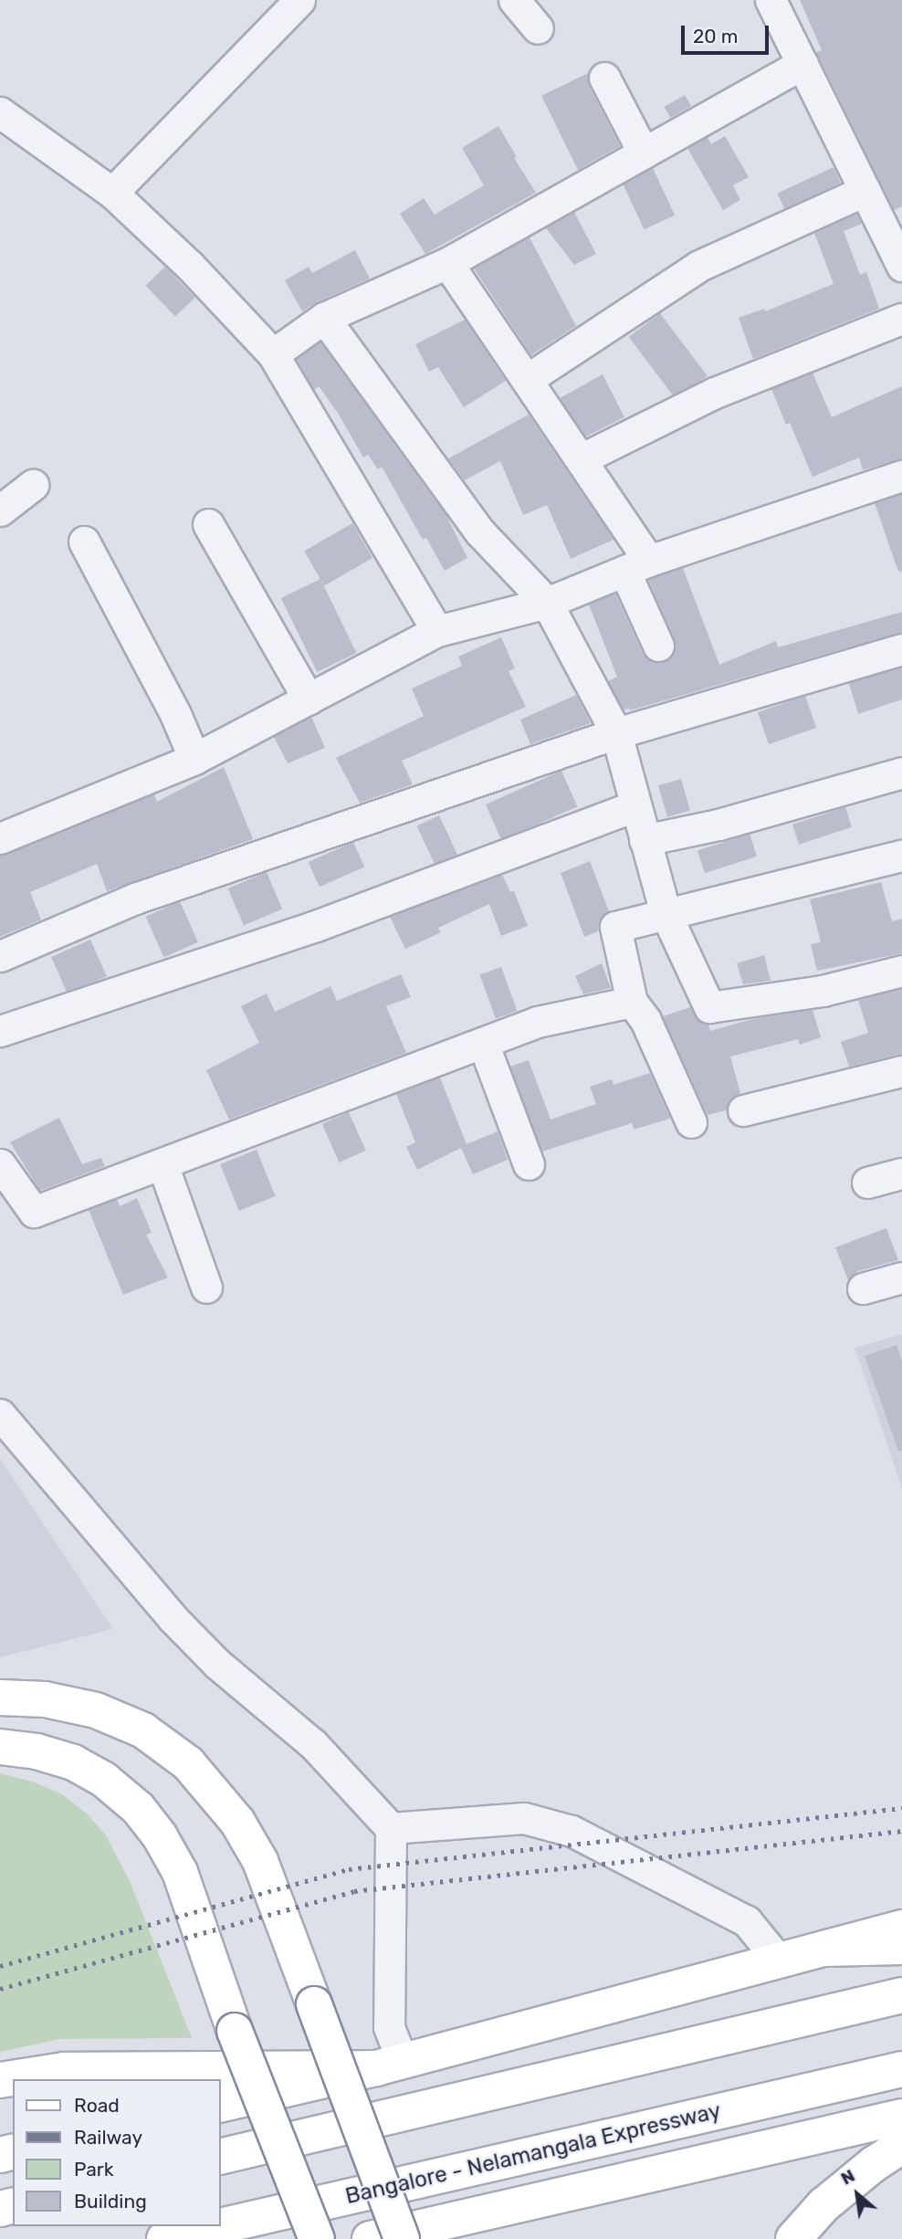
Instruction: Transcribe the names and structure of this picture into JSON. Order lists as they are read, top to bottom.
{
  "streets": {
    "main road": ["Bangalore - Nelamangala Expressway"]
  },
  "legend": [
    "Road",
    "Railway",
    "Park",
    "Building"
  ],
  "scale_bar": "20 m",
  "north": "top left"
}
